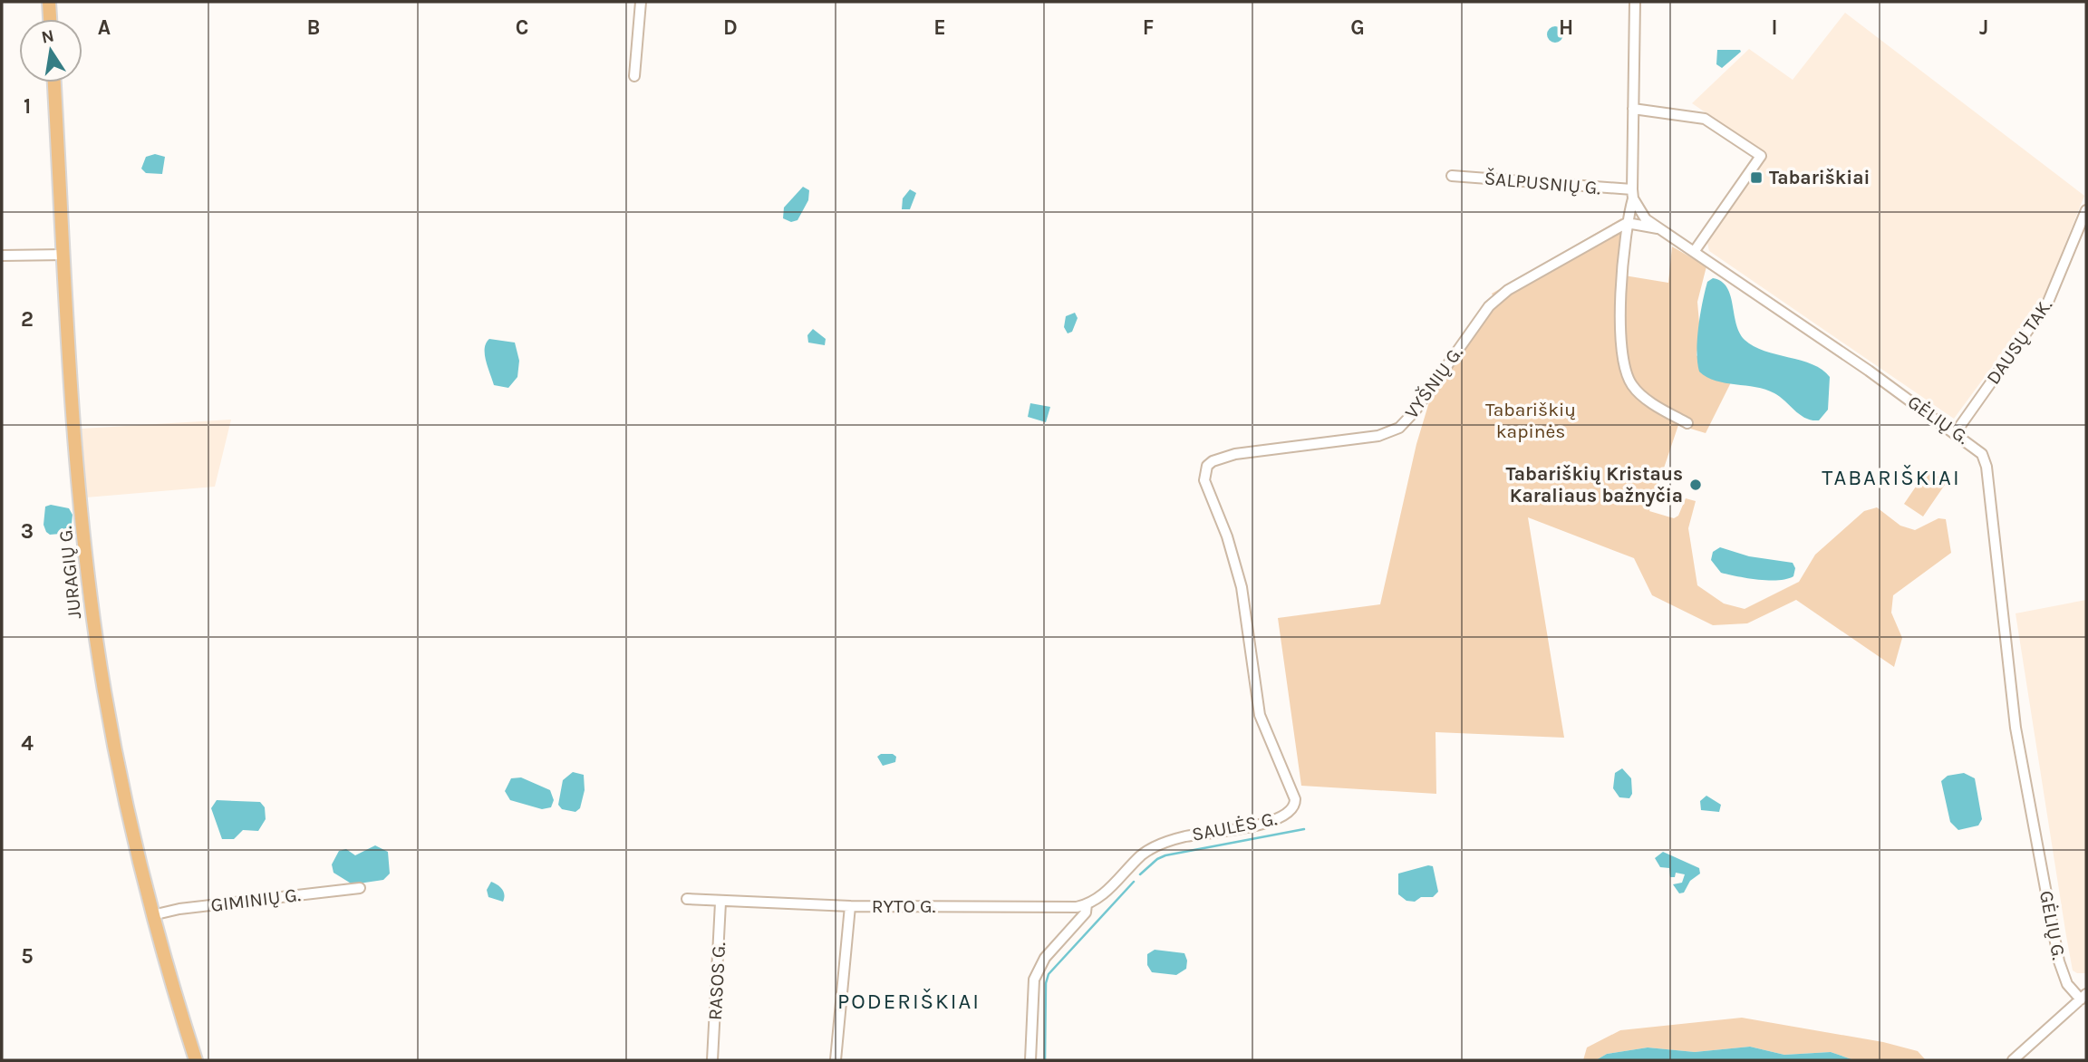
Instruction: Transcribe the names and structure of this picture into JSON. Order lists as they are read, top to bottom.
{
  "streets": {
    "main road": ["JURAGIŲ G."],
    "street": [
      "ŠALPUSNIŲ G.",
      "DAUSŲ TAK.",
      "VYŠNIŲ G.",
      "GĖLIŲ G.",
      "SAULĖS G.",
      "GIMINIŲ G.",
      "RYTO G.",
      "RASOS G."
    ]
  },
  "crossings": [
    ["ŠALPUSNIŲ G.", "GĖLIŲ G."],
    ["DAUSŲ TAK.", "GĖLIŲ G."],
    ["VYŠNIŲ G.", "SAULĖS G."],
    ["JURAGIŲ G.", "GIMINIŲ G."],
    ["SAULĖS G.", "RYTO G."],
    ["RYTO G.", "RASOS G."]
  ],
  "districts": ["TABARIŠKIAI", "PODERIŠKIAI"],
  "parks": ["Tabariškių kapinės"],
  "places": {
    "transit": ["Tabariškiai"],
    "other": ["Tabariškių Kristaus Karaliaus bažnyčia"]
  },
  "north": "top",
  "grid": {
    "columns": [
      "A",
      "B",
      "C",
      "D",
      "E",
      "F",
      "G",
      "H",
      "I",
      "J"
    ],
    "rows": [
      "1",
      "2",
      "3",
      "4",
      "5"
    ]
  }
}
